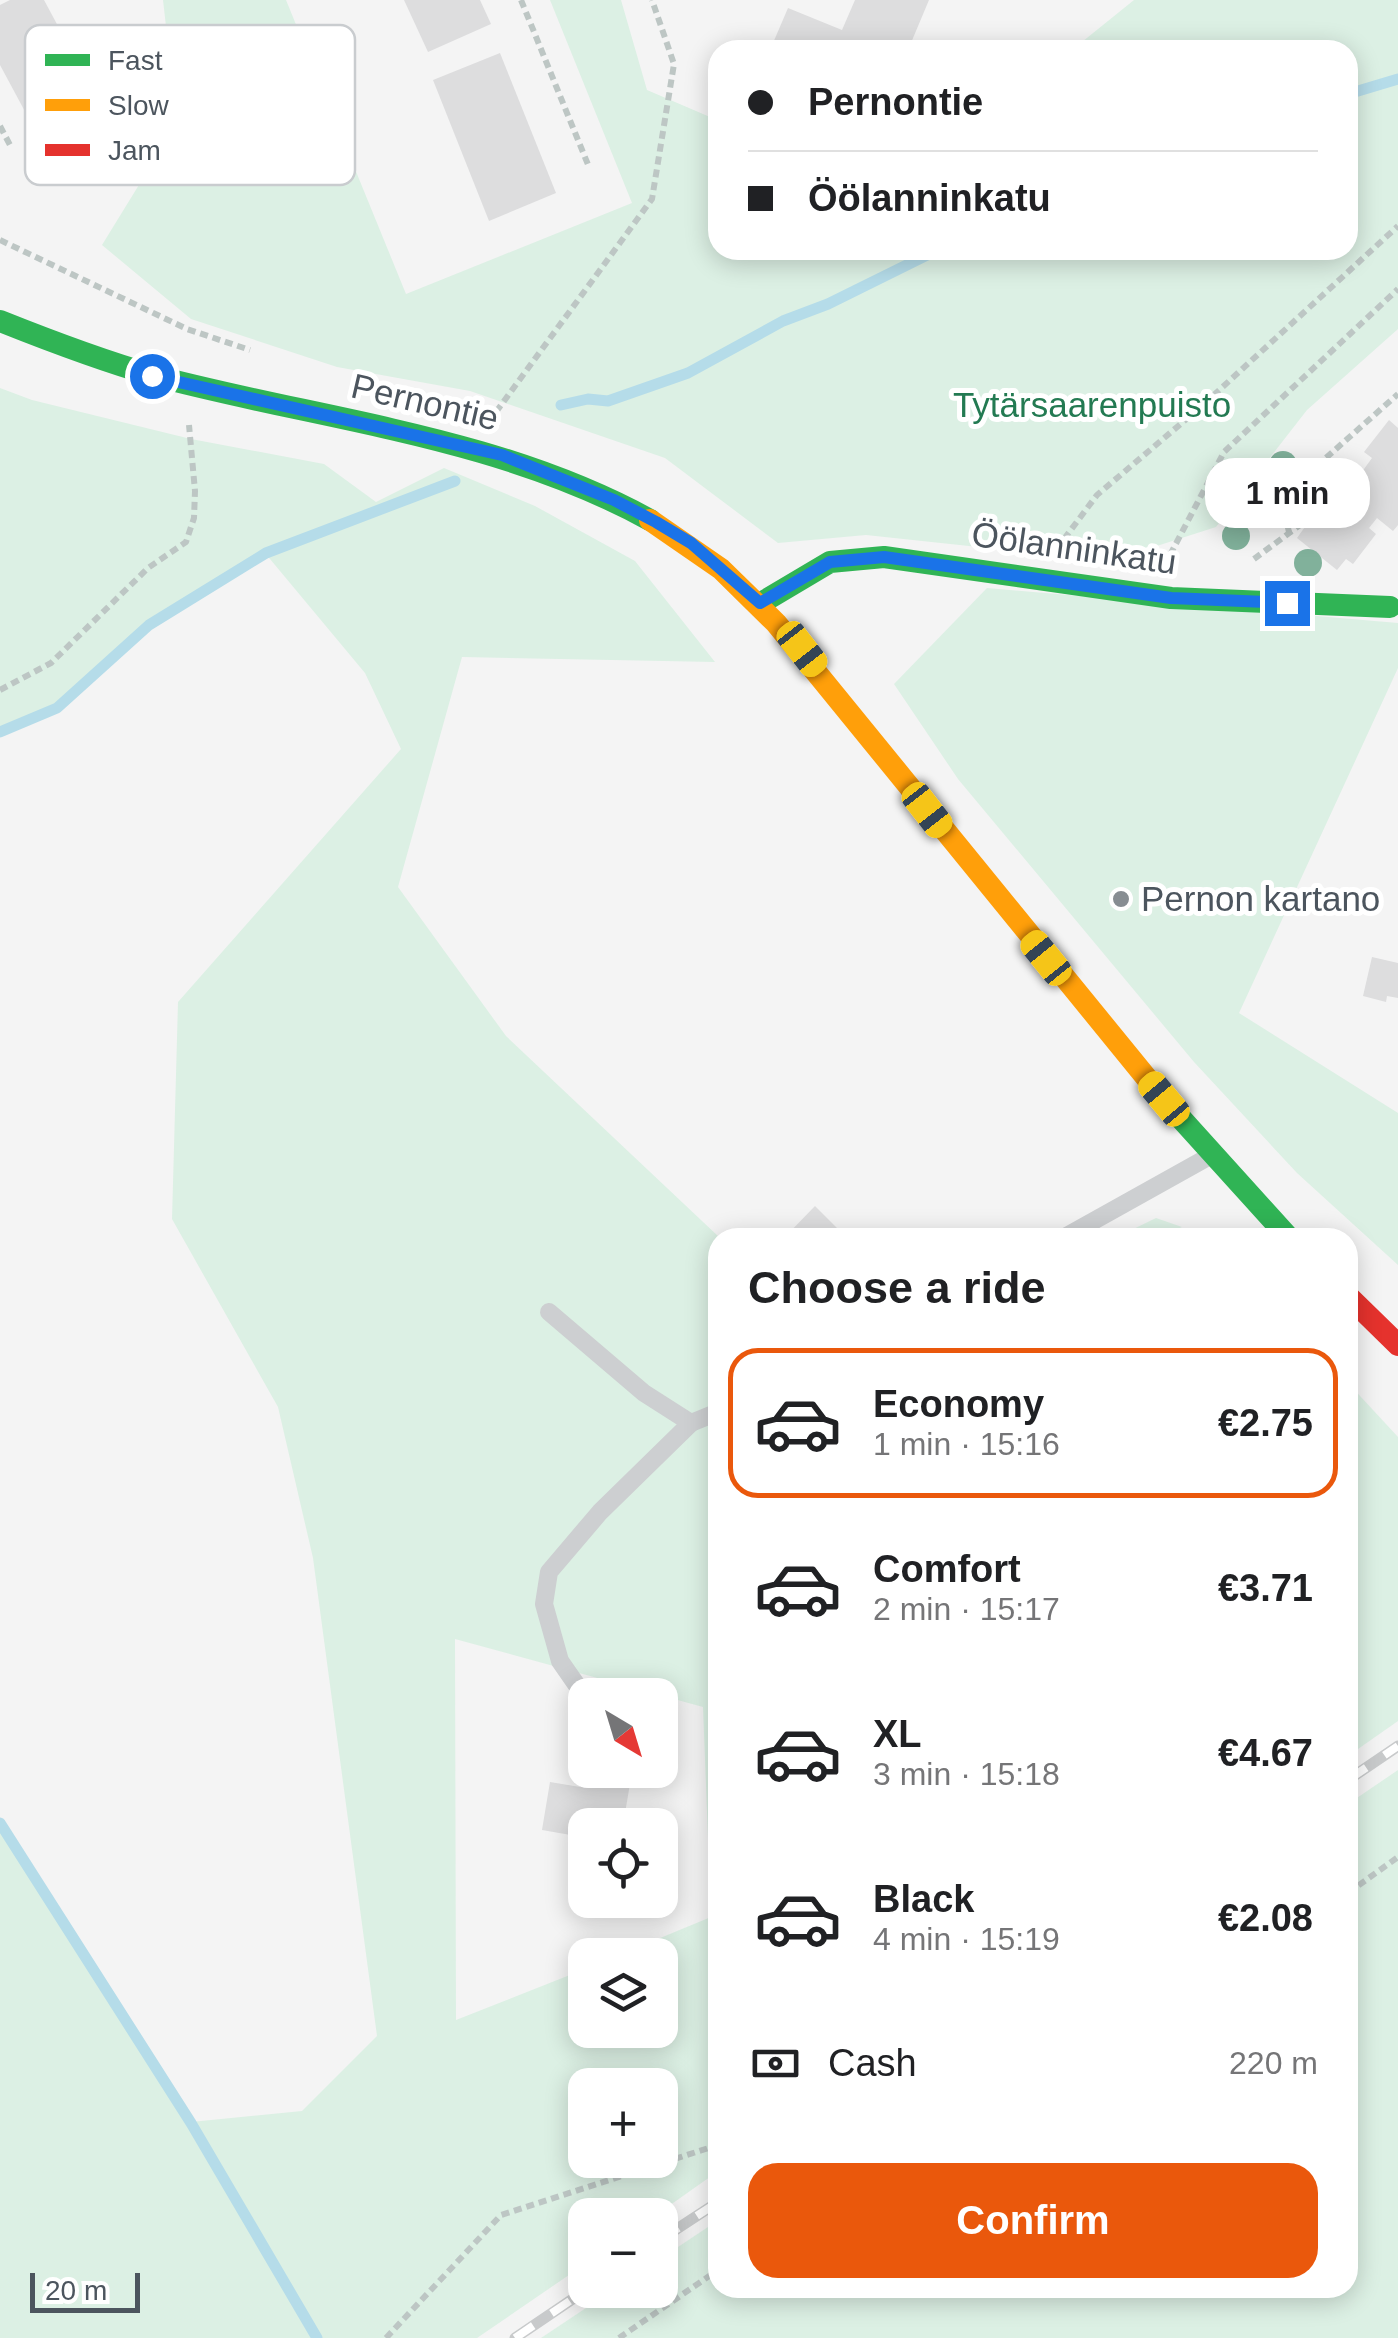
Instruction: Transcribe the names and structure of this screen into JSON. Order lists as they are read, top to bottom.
{
  "streets": {
    "street": ["Pernontie", "Öölanninkatu"]
  },
  "crossings": [
    ["Pernontie", "Öölanninkatu"]
  ],
  "parks": ["Tytärsaarenpuisto"],
  "places": ["Pernon kartano"],
  "legend": ["Fast", "Slow", "Jam"],
  "scale_bar": "20 m",
  "north": "bottom right",
  "page": {
    "banner": ["Pernontie", "Öölanninkatu"],
    "bubble": "1 min",
    "heading": "Choose a ride",
    "list": [
      {
        "name": "Economy",
        "note": "1 min · 15:16",
        "value": "€2.75"
      },
      {
        "name": "Comfort",
        "note": "2 min · 15:17",
        "value": "€3.71"
      },
      {
        "name": "XL",
        "note": "3 min · 15:18",
        "value": "€4.67"
      },
      {
        "name": "Black",
        "note": "4 min · 15:19",
        "value": "€2.08"
      }
    ],
    "map_buttons": ["+", "−"],
    "pay": ["Cash", "220 m"],
    "buttons": "Confirm",
    "scale": "20 m"
  }
}
